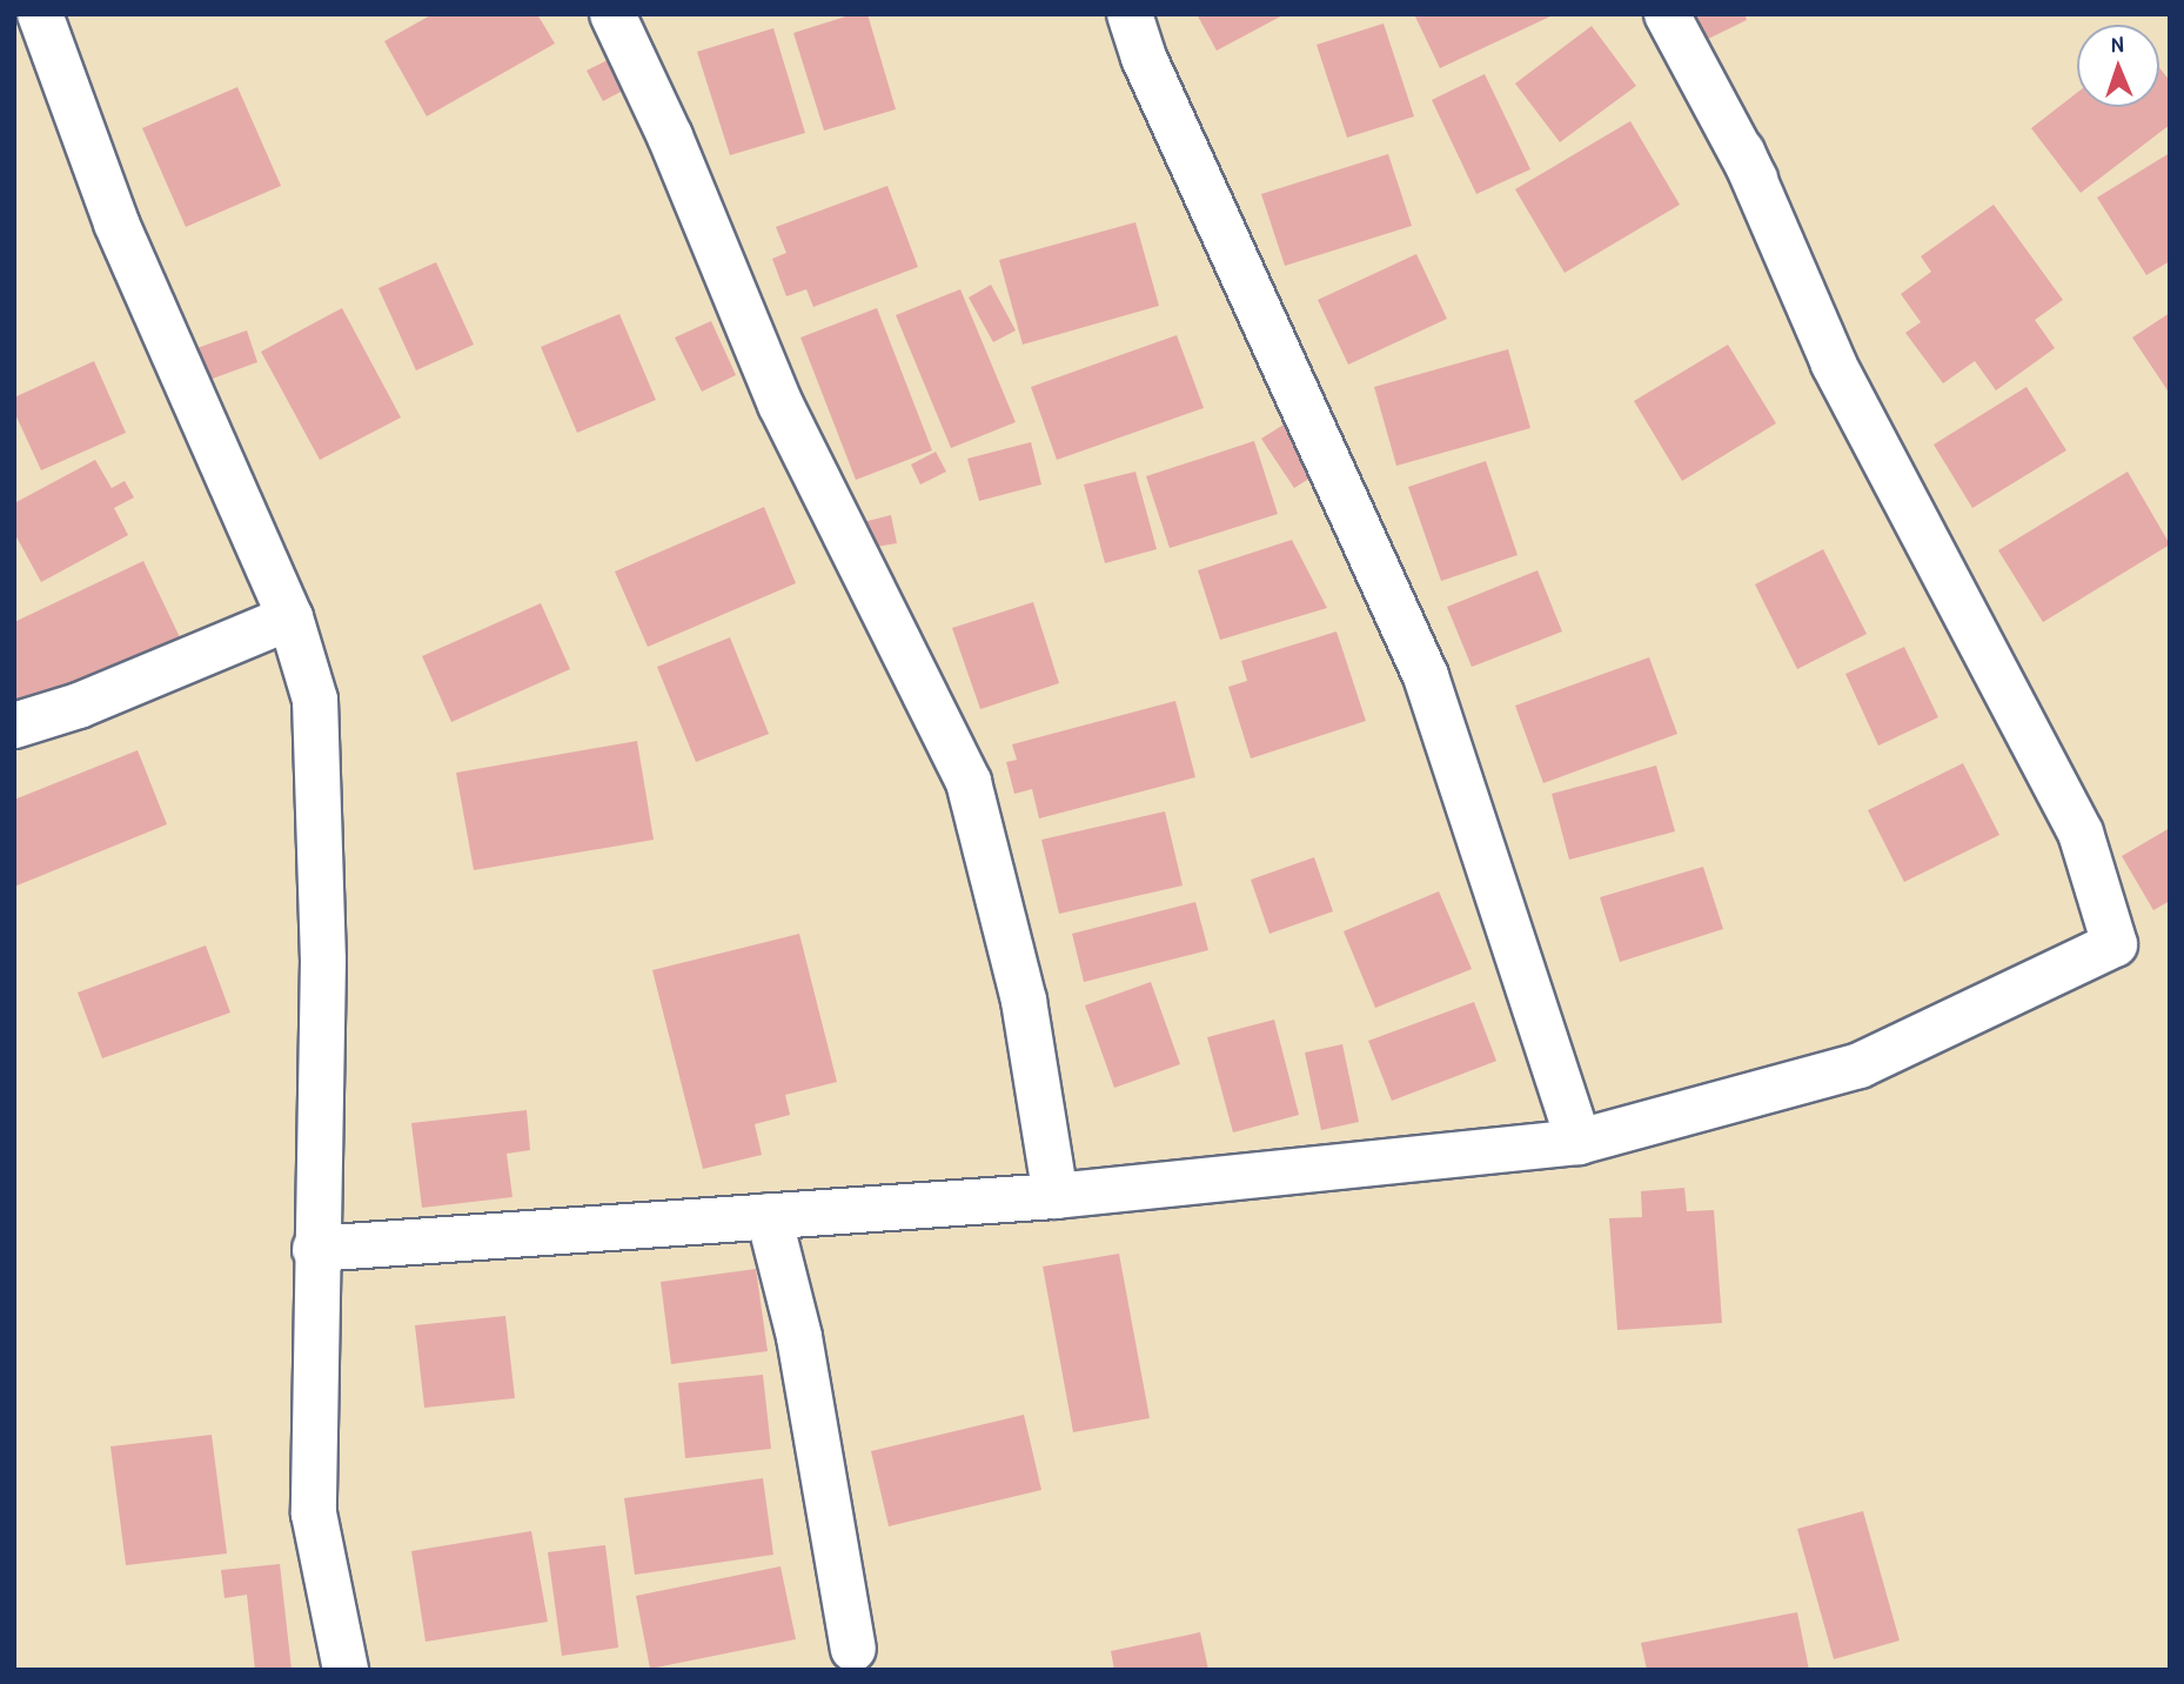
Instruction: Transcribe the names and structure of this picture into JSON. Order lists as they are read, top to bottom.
{
  "north": "top"
}
